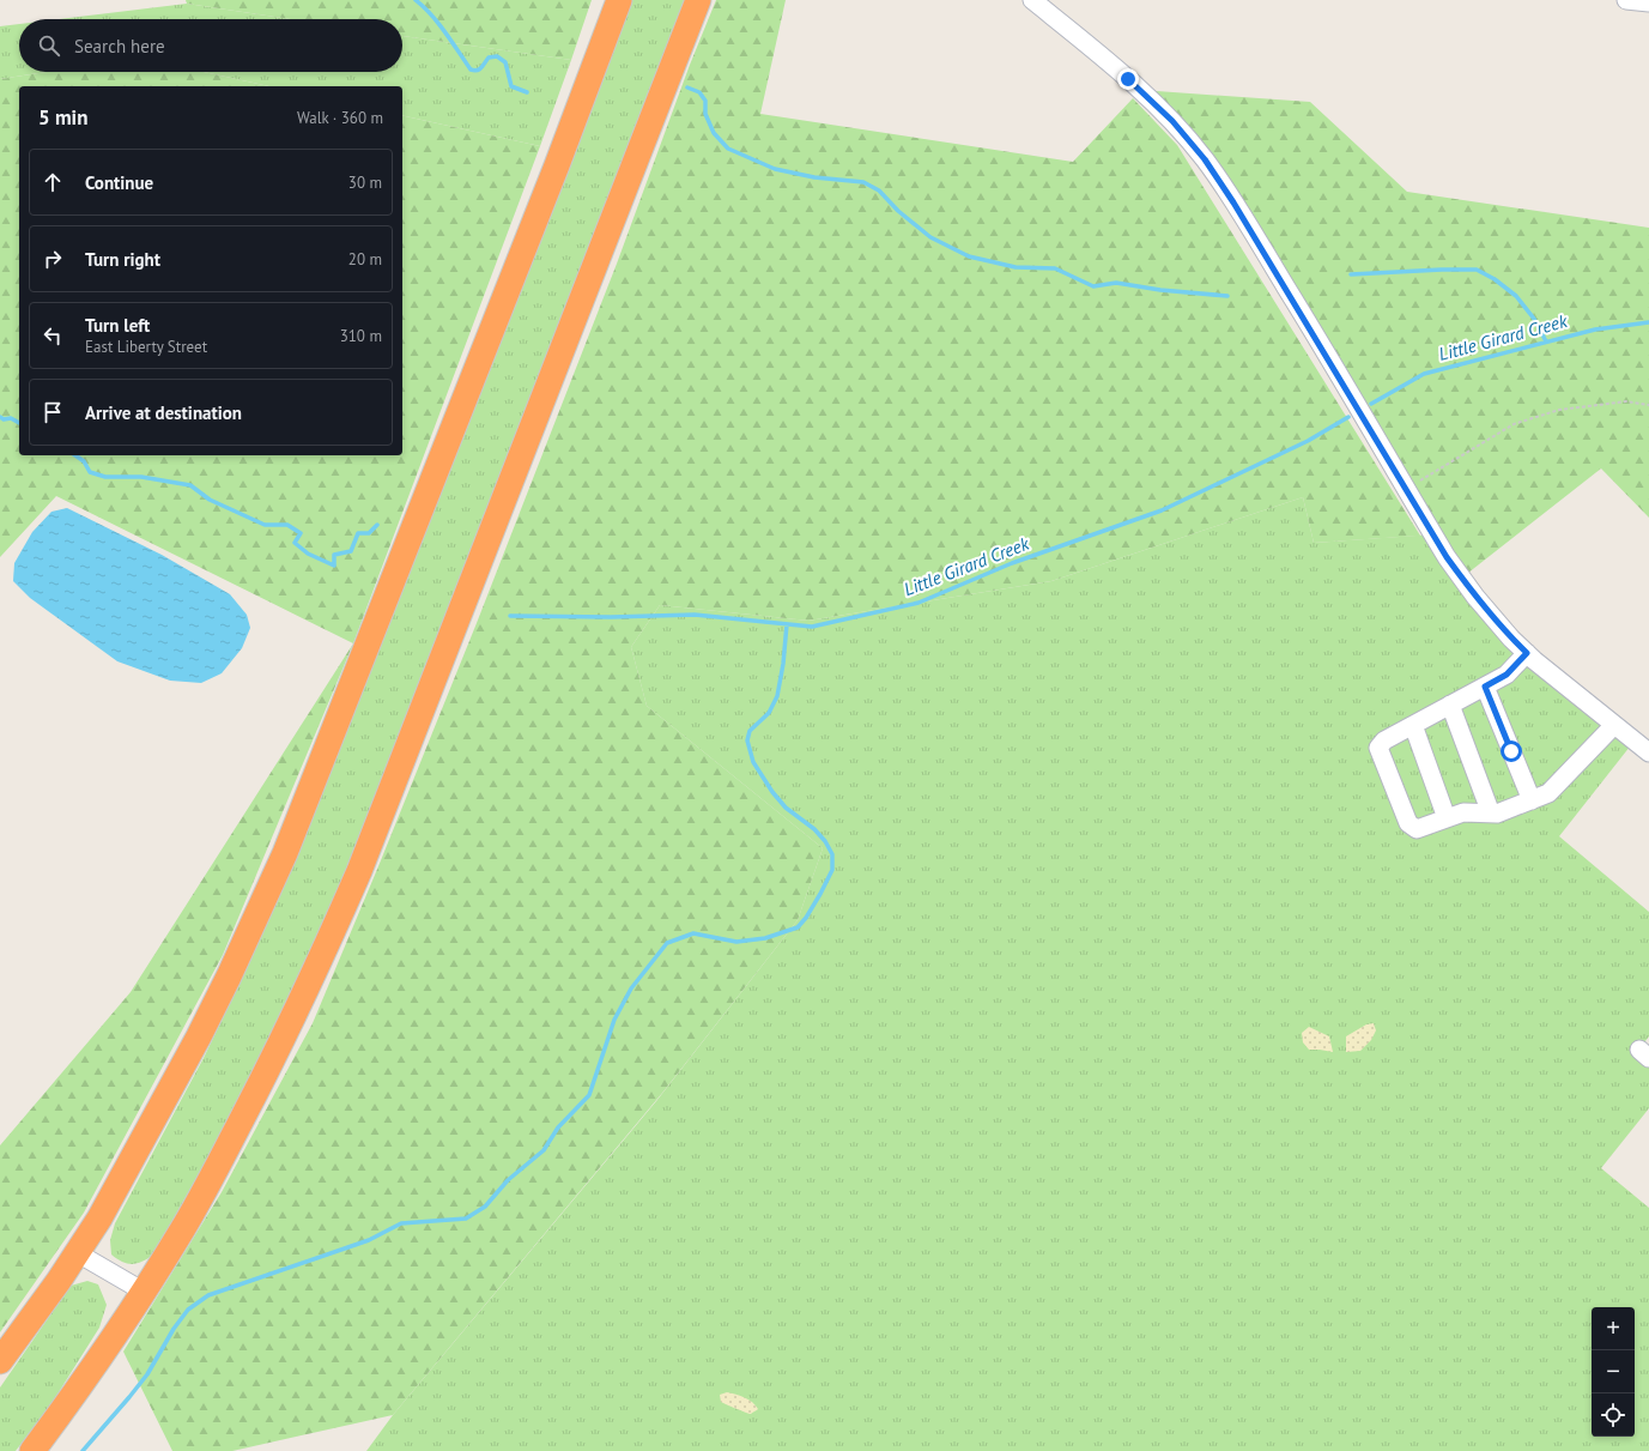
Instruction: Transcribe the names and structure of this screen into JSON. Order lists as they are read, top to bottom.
{
  "water": ["Little Girard Creek"],
  "page": {
    "search": "Search here",
    "heading": ["5 min", "Walk · 360 m"],
    "list": [
      ["Continue", "30 m"],
      ["Turn right", "20 m"],
      ["Turn left", "East Liberty Street", "310 m"],
      "Arrive at destination"
    ],
    "map_buttons": ["+", "−"]
  }
}
